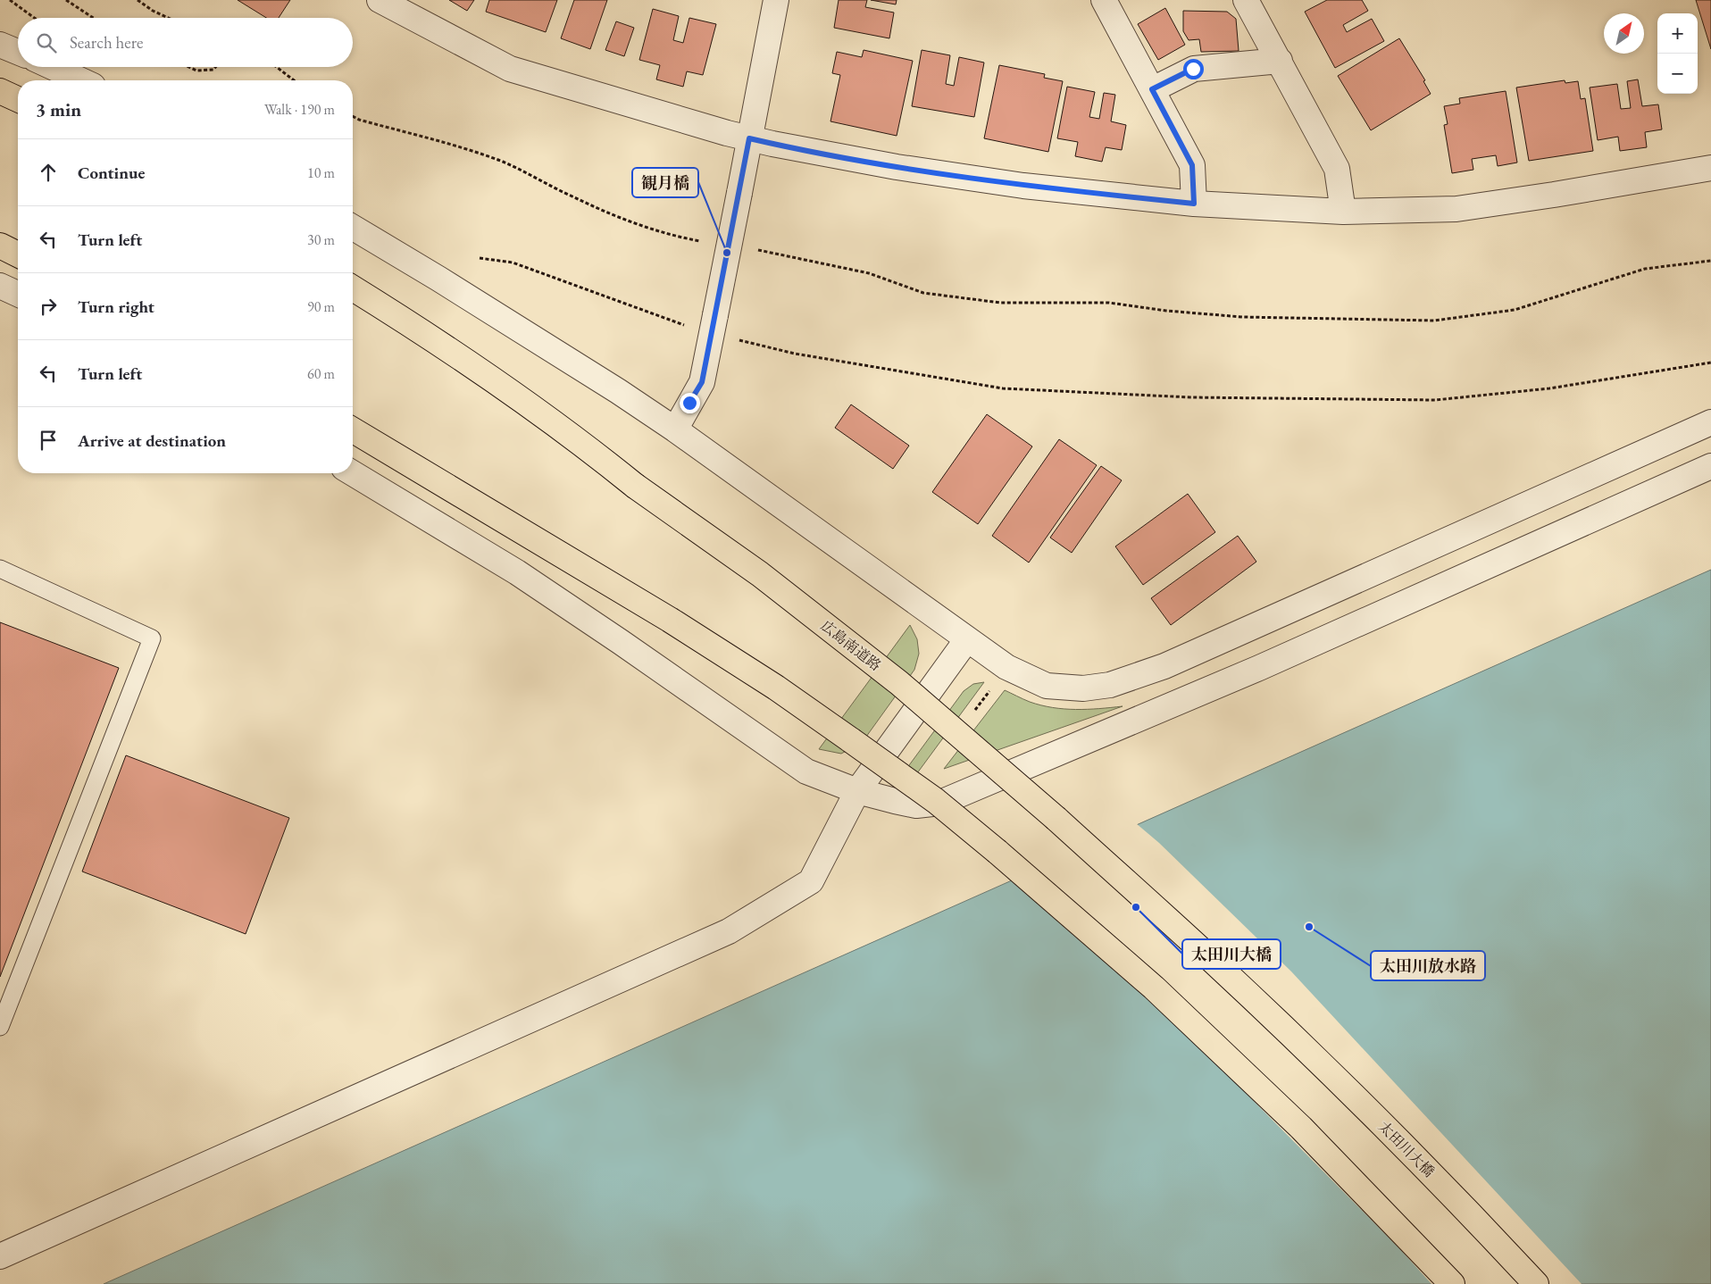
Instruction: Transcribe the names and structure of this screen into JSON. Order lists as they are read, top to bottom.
{
  "streets": {
    "highway": ["広島南道路", "太田川大橋"]
  },
  "crossings": [
    ["広島南道路", "太田川大橋"]
  ],
  "places": ["観月橋", "太田川大橋", "太田川放水路"],
  "north": "top right",
  "page": {
    "map_buttons": ["+", "−"],
    "search": "Search here",
    "heading": ["3 min", "Walk · 190 m"],
    "list": [
      ["Continue", "10 m"],
      ["Turn left", "30 m"],
      ["Turn right", "90 m"],
      ["Turn left", "60 m"],
      "Arrive at destination"
    ]
  }
}
